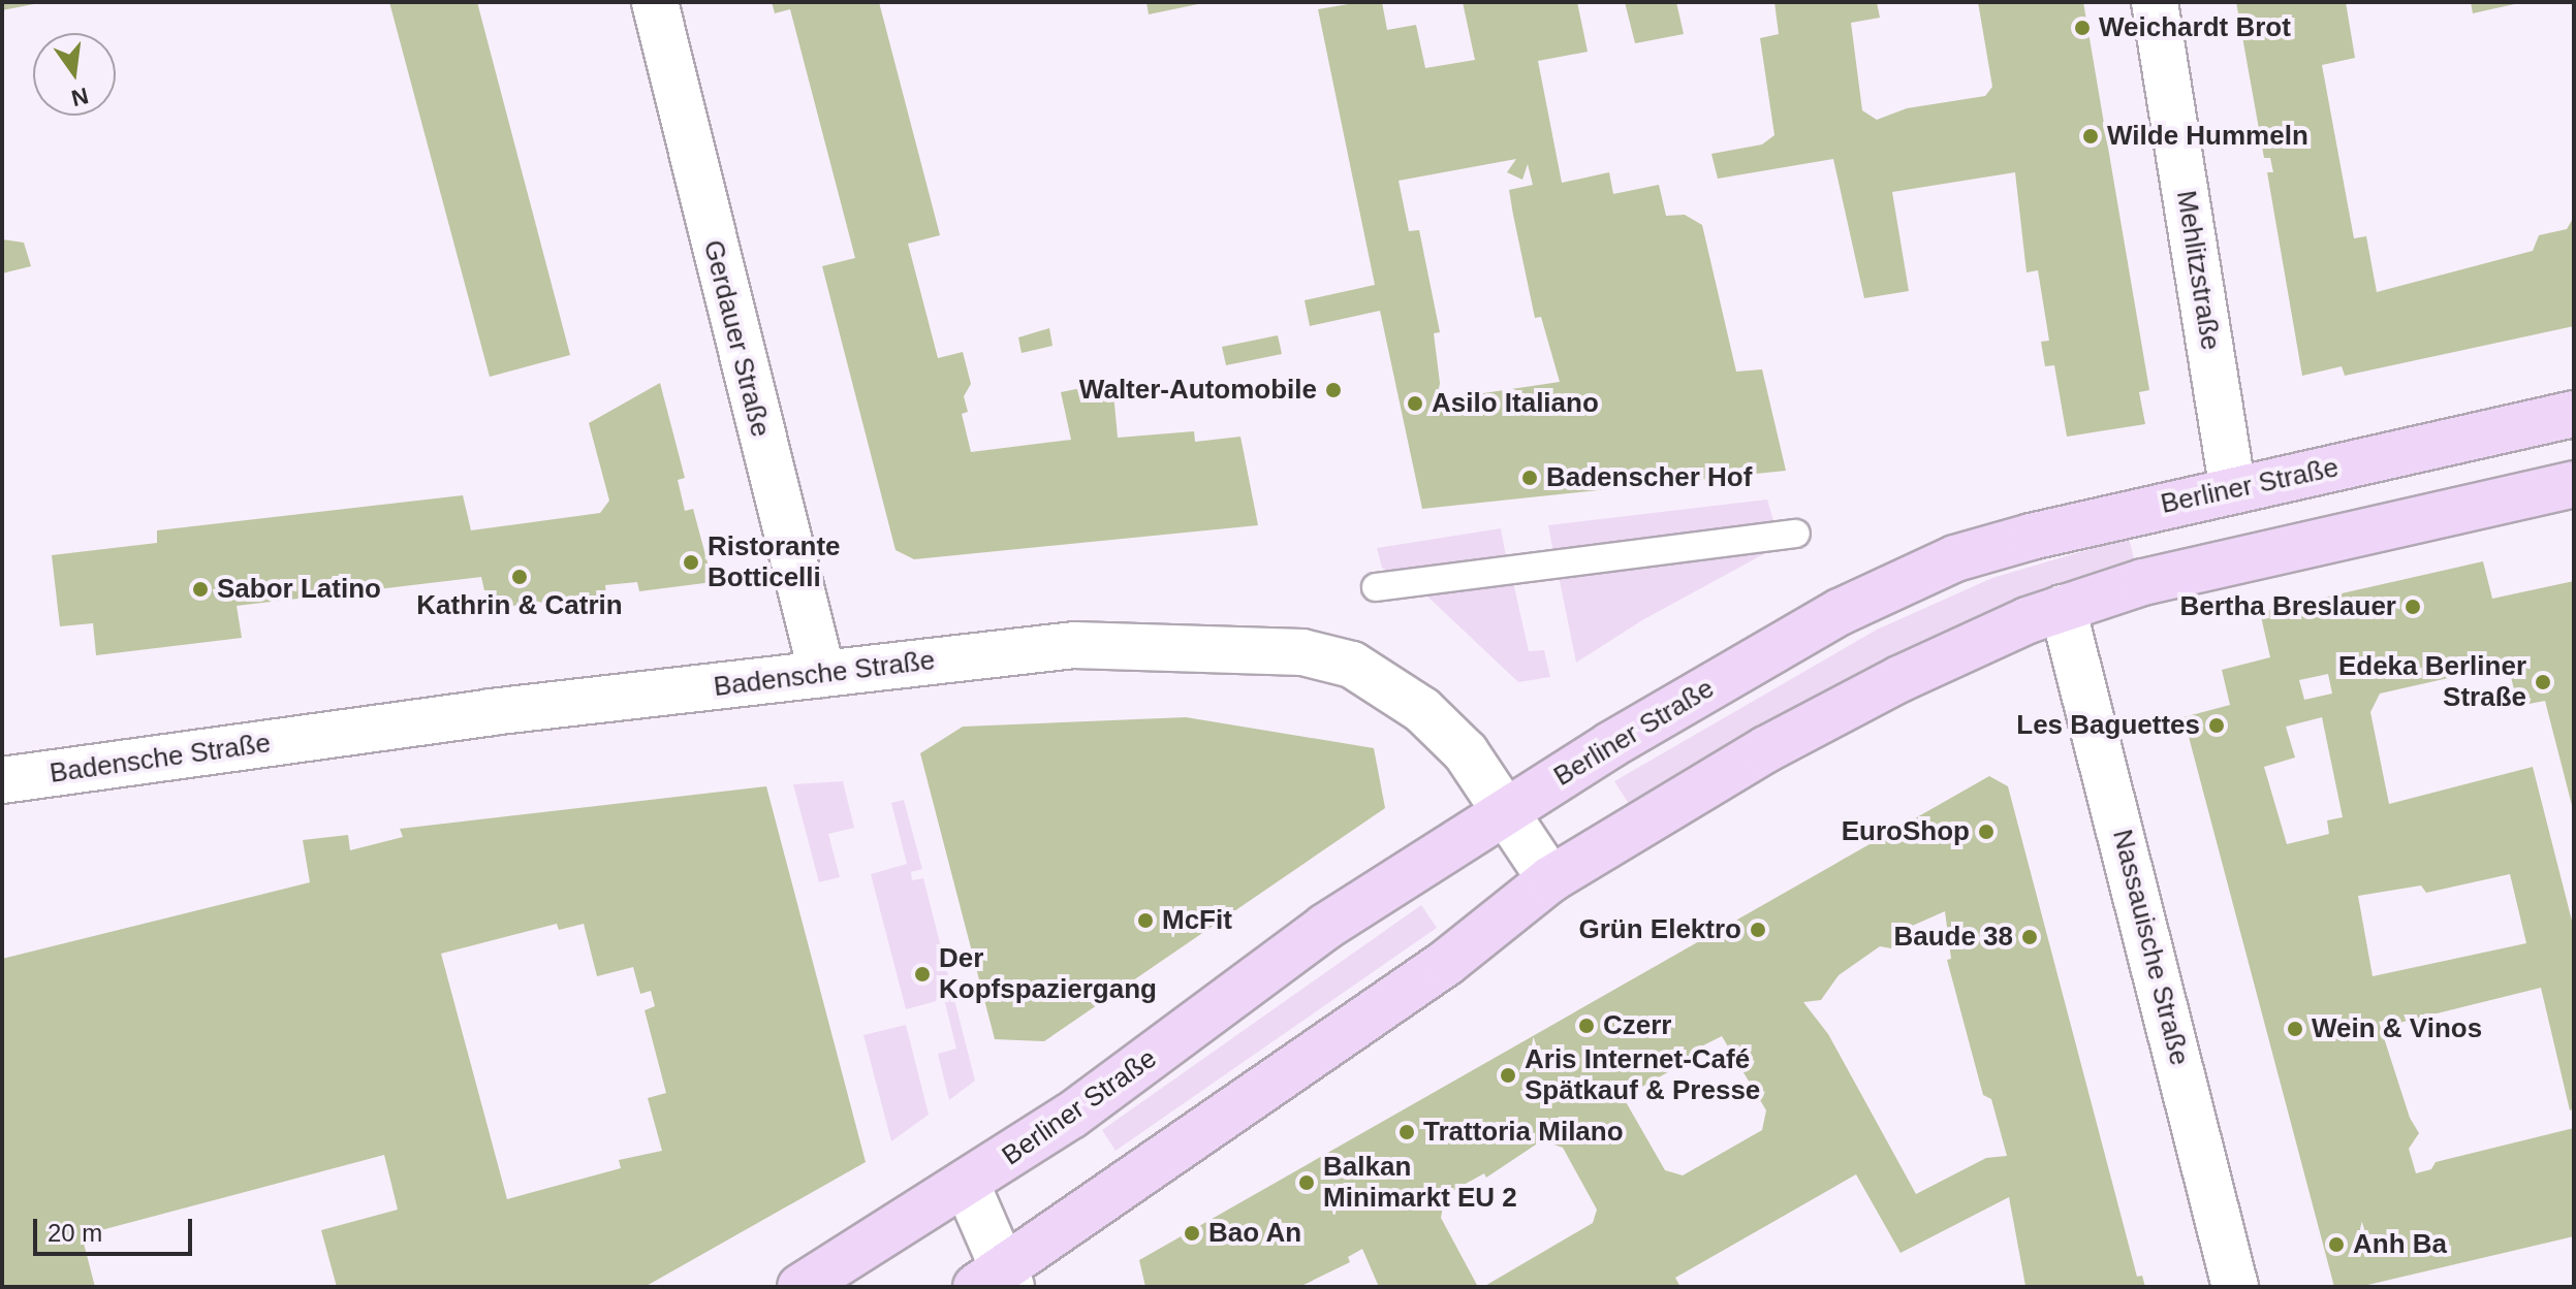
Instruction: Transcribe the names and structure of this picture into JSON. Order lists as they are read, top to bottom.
{
  "streets": {
    "main road": ["Berliner Straße"],
    "street": [
      "Mehlitzstraße",
      "Gerdauer Straße",
      "Badensche Straße",
      "Nassauische Straße"
    ]
  },
  "crossings": [
    ["Mehlitzstraße", "Berliner Straße"],
    ["Gerdauer Straße", "Badensche Straße"],
    ["Berliner Straße", "Badensche Straße"]
  ],
  "places": [
    "Weichardt Brot",
    "Wilde Hummeln",
    "Walter-Automobile",
    "Asilo Italiano",
    "Badenscher Hof",
    "Ristorante Botticelli",
    "Kathrin & Catrin",
    "Sabor Latino",
    "Bertha Breslauer",
    "Edeka Berliner Straße",
    "Les Baguettes",
    "EuroShop",
    "McFit",
    "Grün Elektro",
    "Baude 38",
    "Der Kopfspaziergang",
    "Czerr",
    "Wein & Vinos",
    "Aris Internet-Café Spätkauf & Presse",
    "Trattoria Milano",
    "Balkan Minimarkt EU 2",
    "Bao An",
    "Anh Ba"
  ],
  "scale_bar": "20 m",
  "north": "bottom"
}
